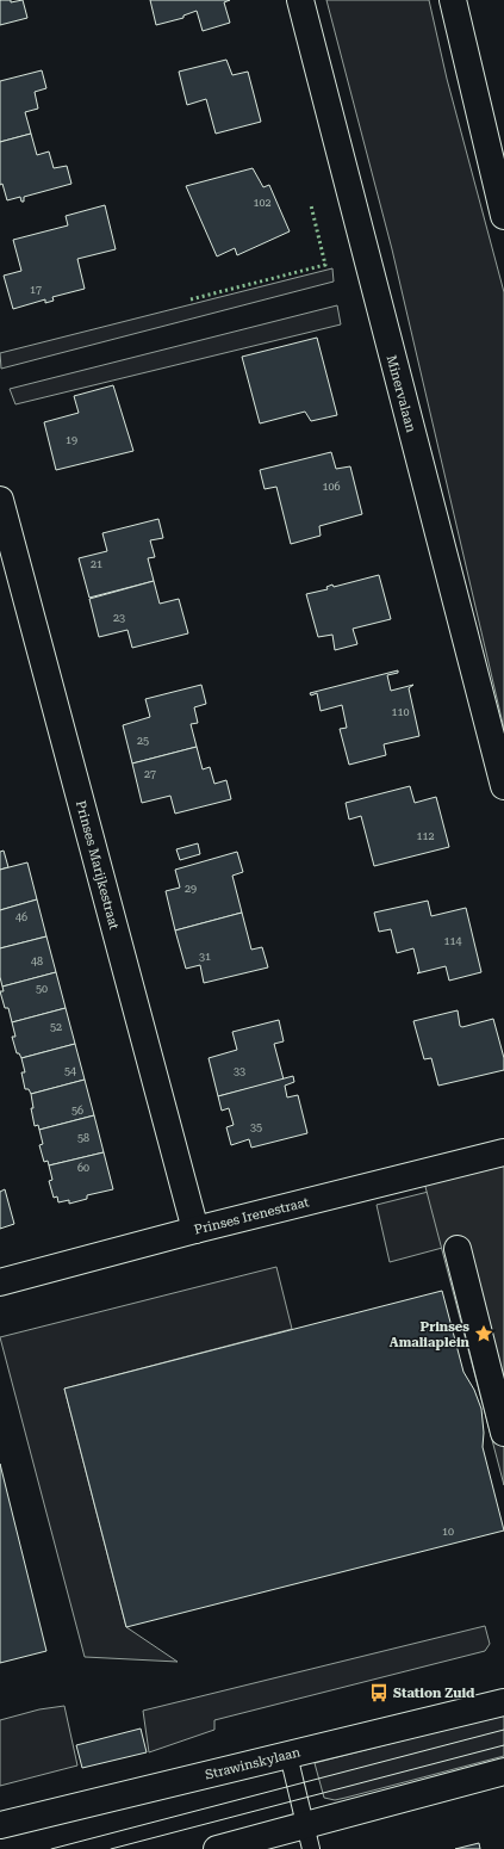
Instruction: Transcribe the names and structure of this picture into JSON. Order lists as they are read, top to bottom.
{
  "streets": {
    "street": [
      "Minervalaan",
      "Prinses Marijkestraat",
      "Prinses Irenestraat",
      "Strawinskylaan"
    ]
  },
  "crossings": [
    ["Prinses Marijkestraat", "Prinses Irenestraat"]
  ],
  "places": {
    "place": ["Prinses Amaliaplein"],
    "bus stop": ["Station Zuid"]
  },
  "house_numbers": [
    "102",
    "17",
    "19",
    "106",
    "21",
    "23",
    "110",
    "25",
    "27",
    "112",
    "29",
    "46",
    "114",
    "31",
    "48",
    "50",
    "52",
    "54",
    "33",
    "56",
    "35",
    "58",
    "60",
    "10"
  ]
}
